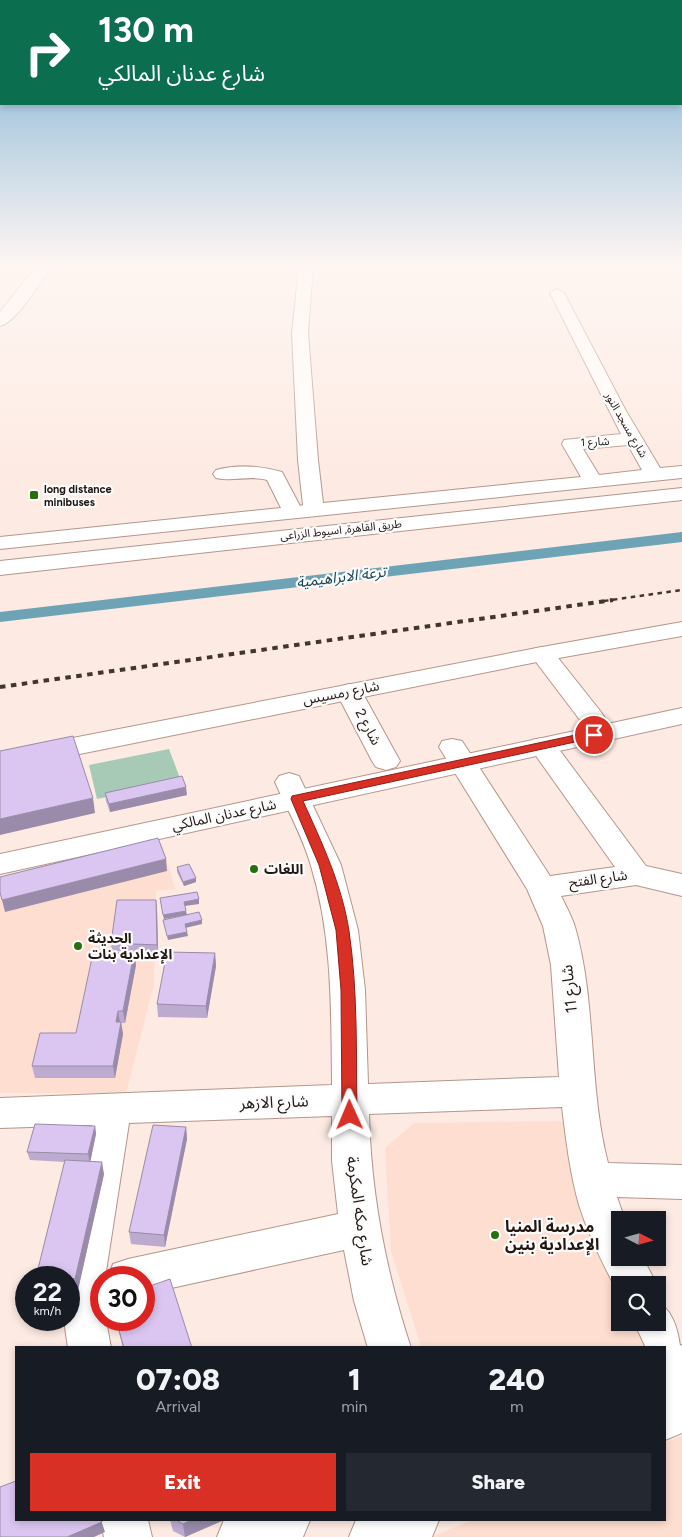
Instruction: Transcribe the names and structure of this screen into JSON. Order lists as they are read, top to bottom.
{
  "streets": {
    "main road": [
      "شارع مسجد النور",
      "شارع 1",
      "طريق القاهرة, اسيوط الزراعى",
      "شارع رمسيس",
      "شارع 2",
      "شارع عدنان المالكي",
      "شارع الفتح",
      "شارع 11",
      "شارع الازهر",
      "شارع مكه المكرمة"
    ]
  },
  "crossings": [
    ["شارع مسجد النور", "شارع 1"],
    ["شارع مسجد النور", "طريق القاهرة, اسيوط الزراعى"],
    ["شارع 1", "طريق القاهرة, اسيوط الزراعى"],
    ["شارع رمسيس", "شارع 2"],
    ["شارع 2", "شارع عدنان المالكي"],
    ["شارع عدنان المالكي", "شارع 11"],
    ["شارع عدنان المالكي", "شارع مكه المكرمة"],
    ["شارع الفتح", "شارع 11"],
    ["شارع 11", "شارع الازهر"],
    ["شارع الازهر", "شارع مكه المكرمة"]
  ],
  "water": ["ترعة الابراهيمية"],
  "places": {
    "transit": ["long distance minibuses"],
    "other": ["اللغات", "الحديثة الإعدادية بنات", "مدرسة المنيا الإعدادية بنين"]
  },
  "north": "right",
  "page": {
    "turn": ["130 m", "شارع عدنان المالكي"],
    "speed": "22 km/h",
    "limit": "30",
    "eta": [
      "07:08",
      "Arrival",
      "1",
      "min",
      "240",
      "m"
    ],
    "buttons": ["Exit", "Share"]
  }
}
